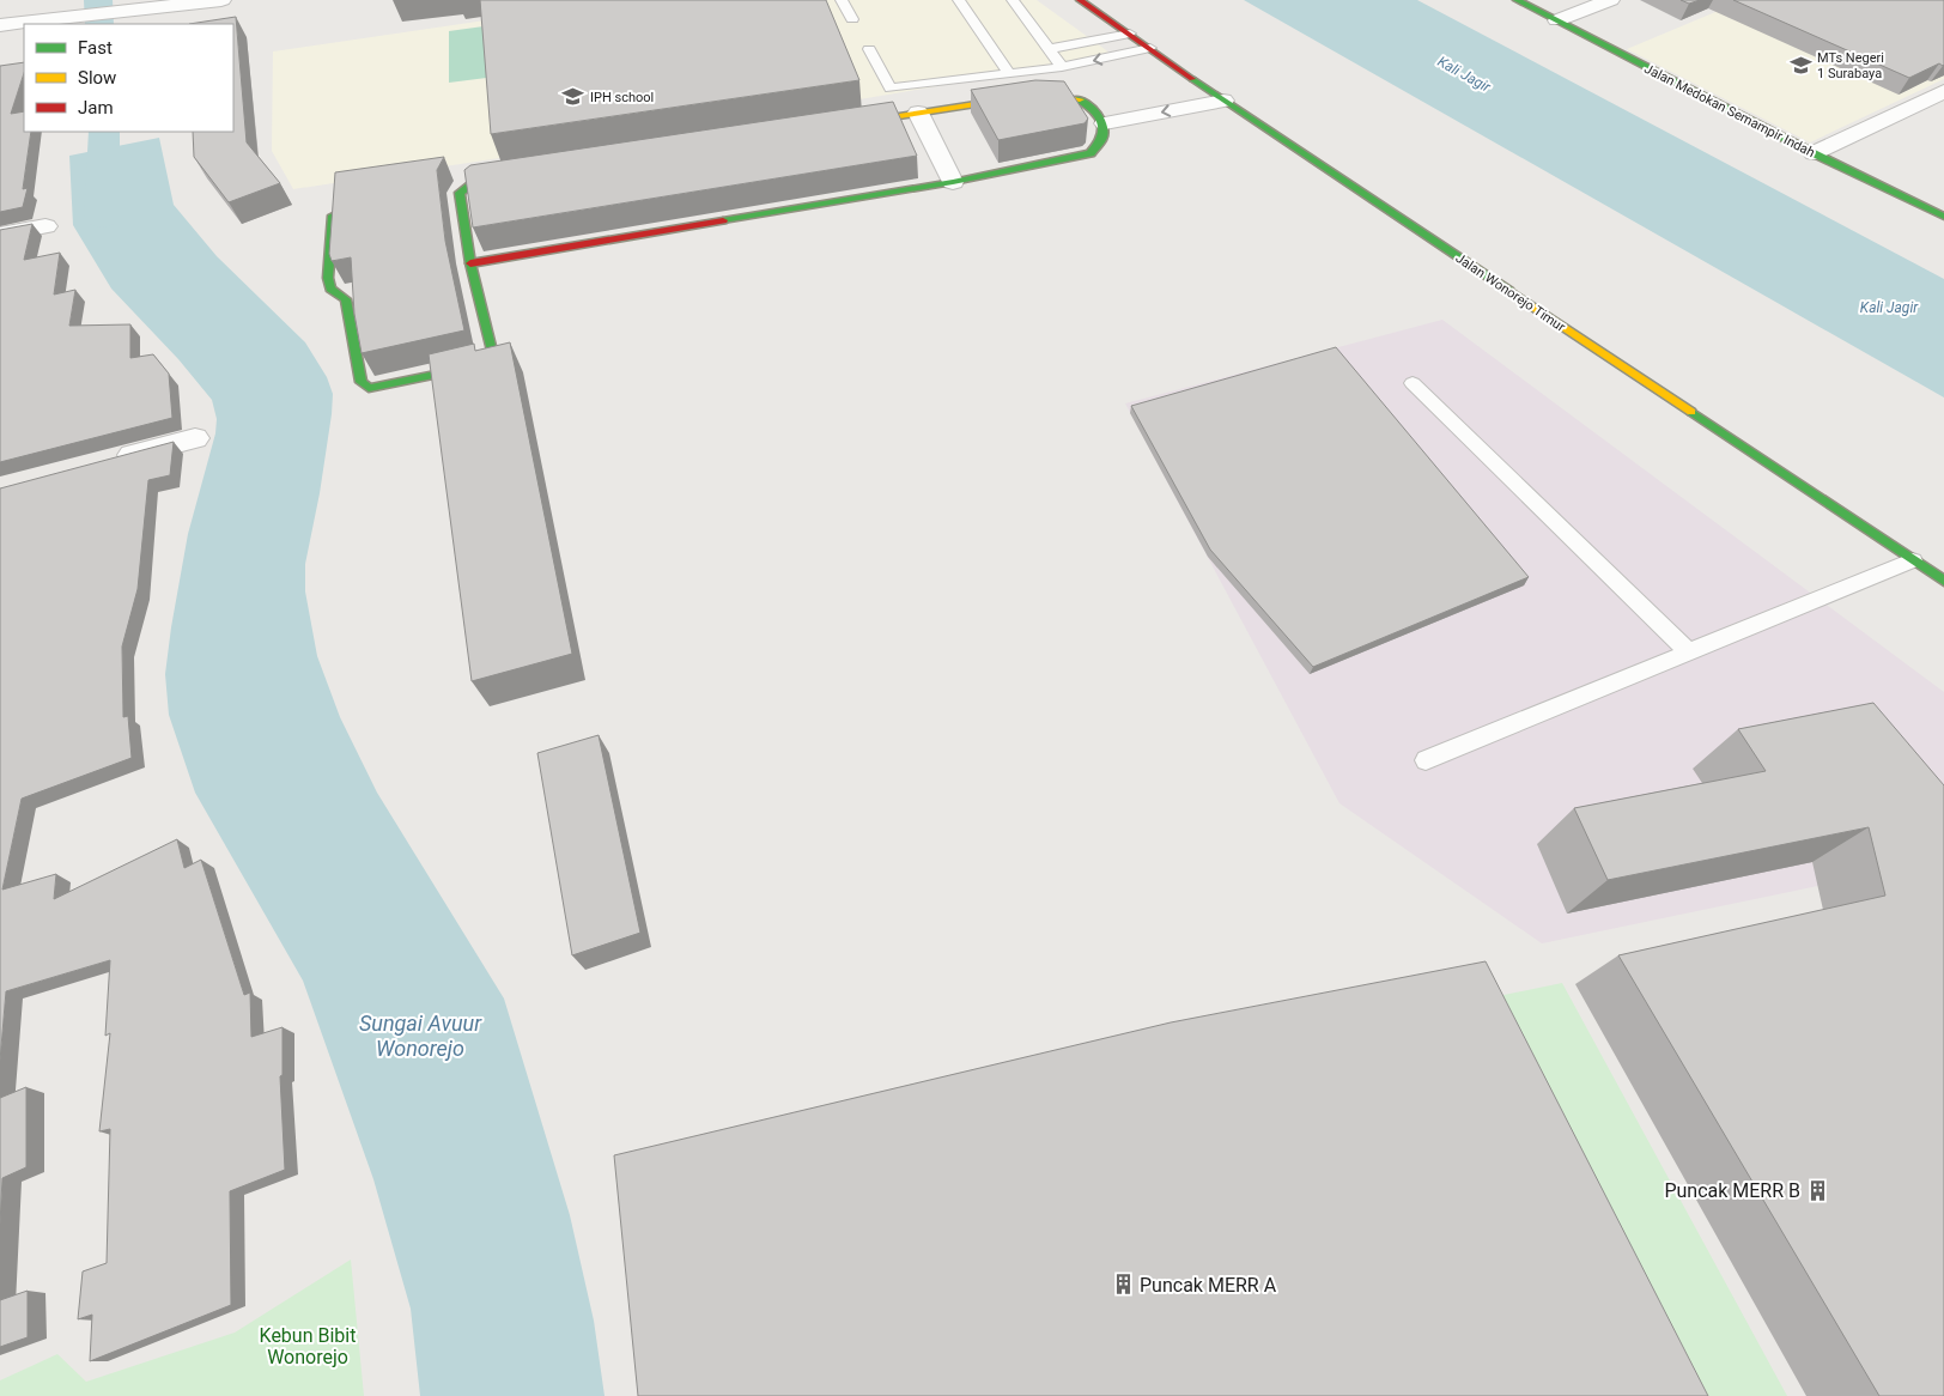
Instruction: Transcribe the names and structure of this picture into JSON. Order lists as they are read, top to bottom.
{
  "streets": {
    "street": ["Jalan Medokan Semampir Indah", "Jalan Wonorejo Timur"]
  },
  "water": ["Kali Jagir", "Sungai Avuur Wonorejo"],
  "parks": ["Kebun Bibit Wonorejo"],
  "places": {
    "school or university": ["MTs Negeri 1 Surabaya", "IPH school"],
    "building": ["Puncak MERR B", "Puncak MERR A"]
  },
  "legend": ["Fast", "Slow", "Jam"]
}
